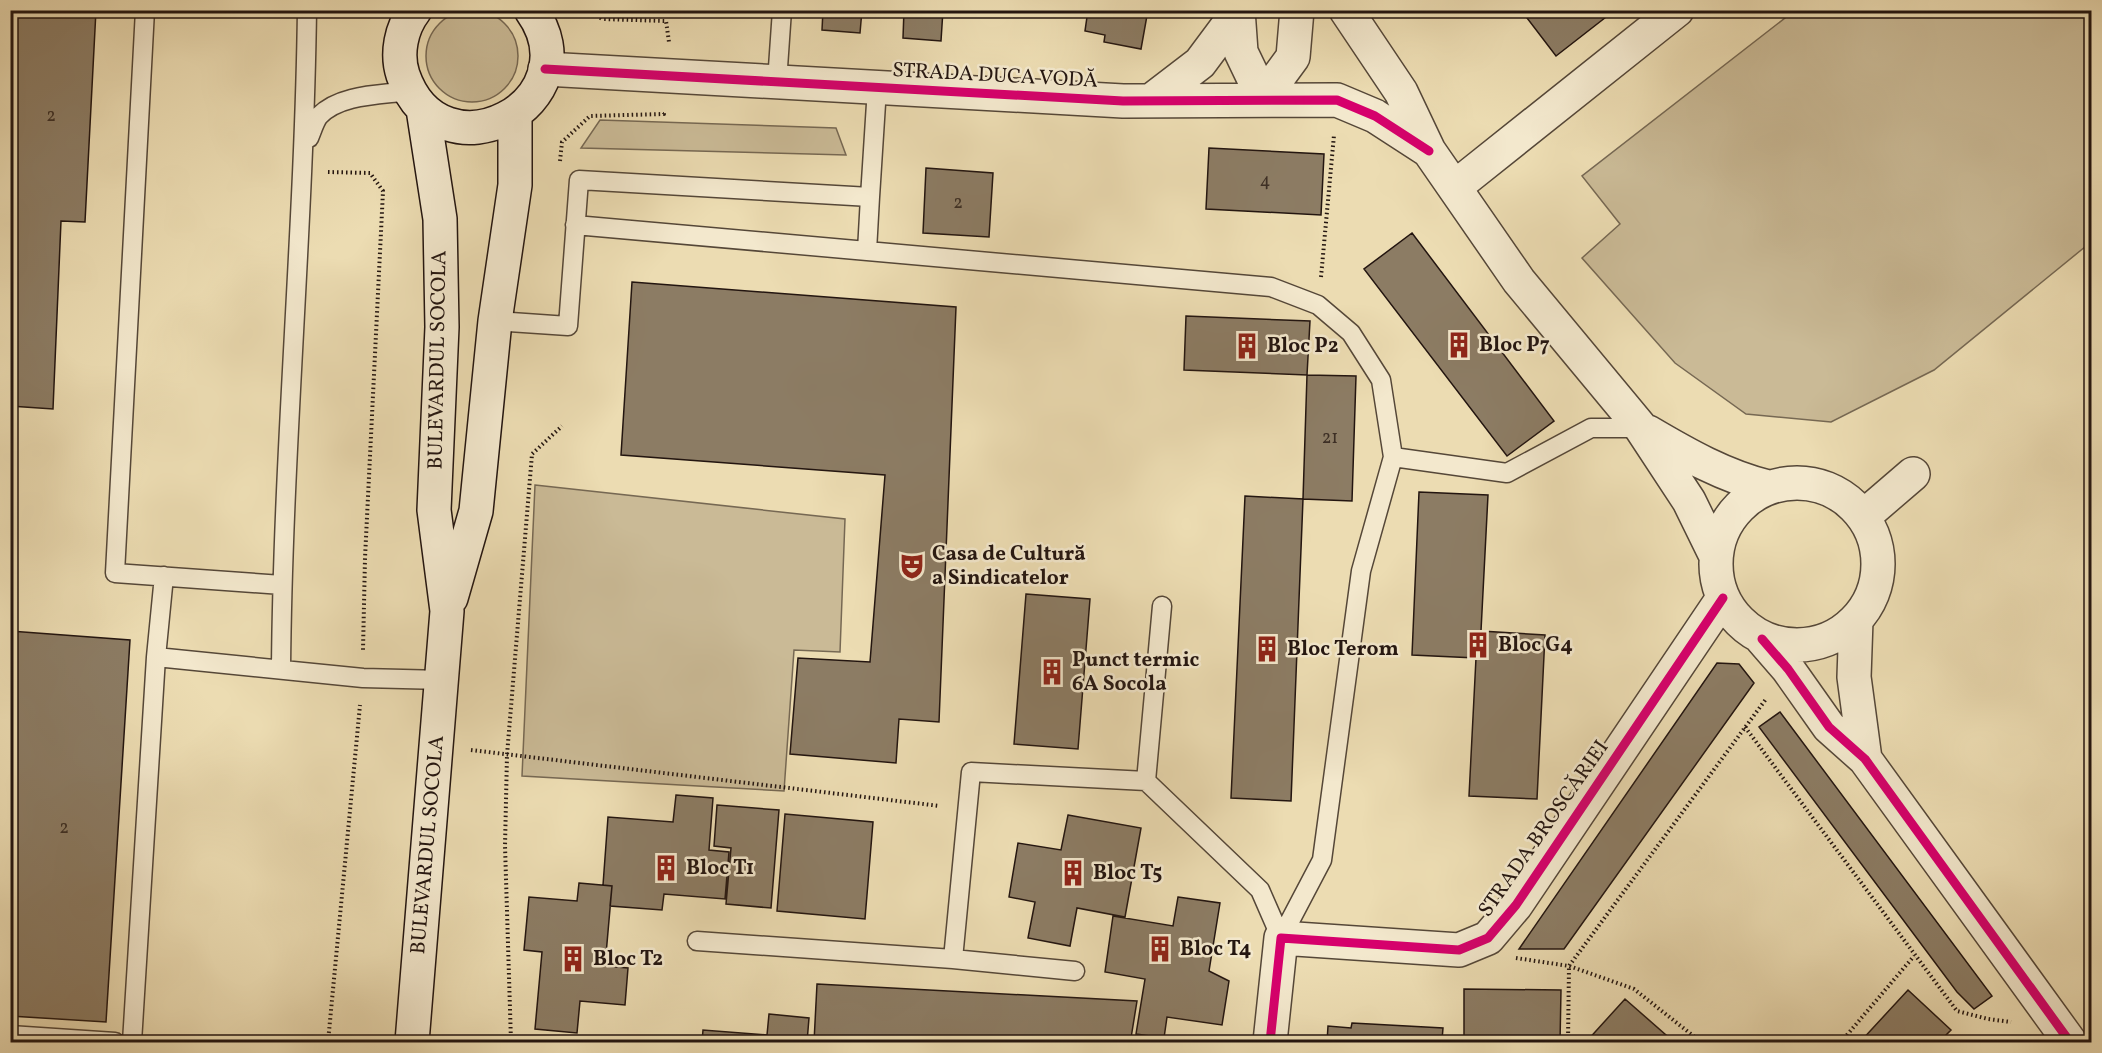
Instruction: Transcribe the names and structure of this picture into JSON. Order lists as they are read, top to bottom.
{
  "streets": {
    "street": ["STRADA DUCA VODĂ", "BULEVARDUL SOCOLA", "STRADA BROSCĂRIEI"]
  },
  "places": {
    "building": [
      "Bloc P7",
      "Bloc P2",
      "Bloc G4",
      "Bloc Terom",
      "Punct termic 6A Socola",
      "Bloc T1",
      "Bloc T5",
      "Bloc T4",
      "Bloc T2"
    ],
    "theatre": ["Casa de Cultură a Sindicatelor"]
  },
  "house_numbers": [
    "2",
    "4",
    "2",
    "21",
    "2"
  ]
}
